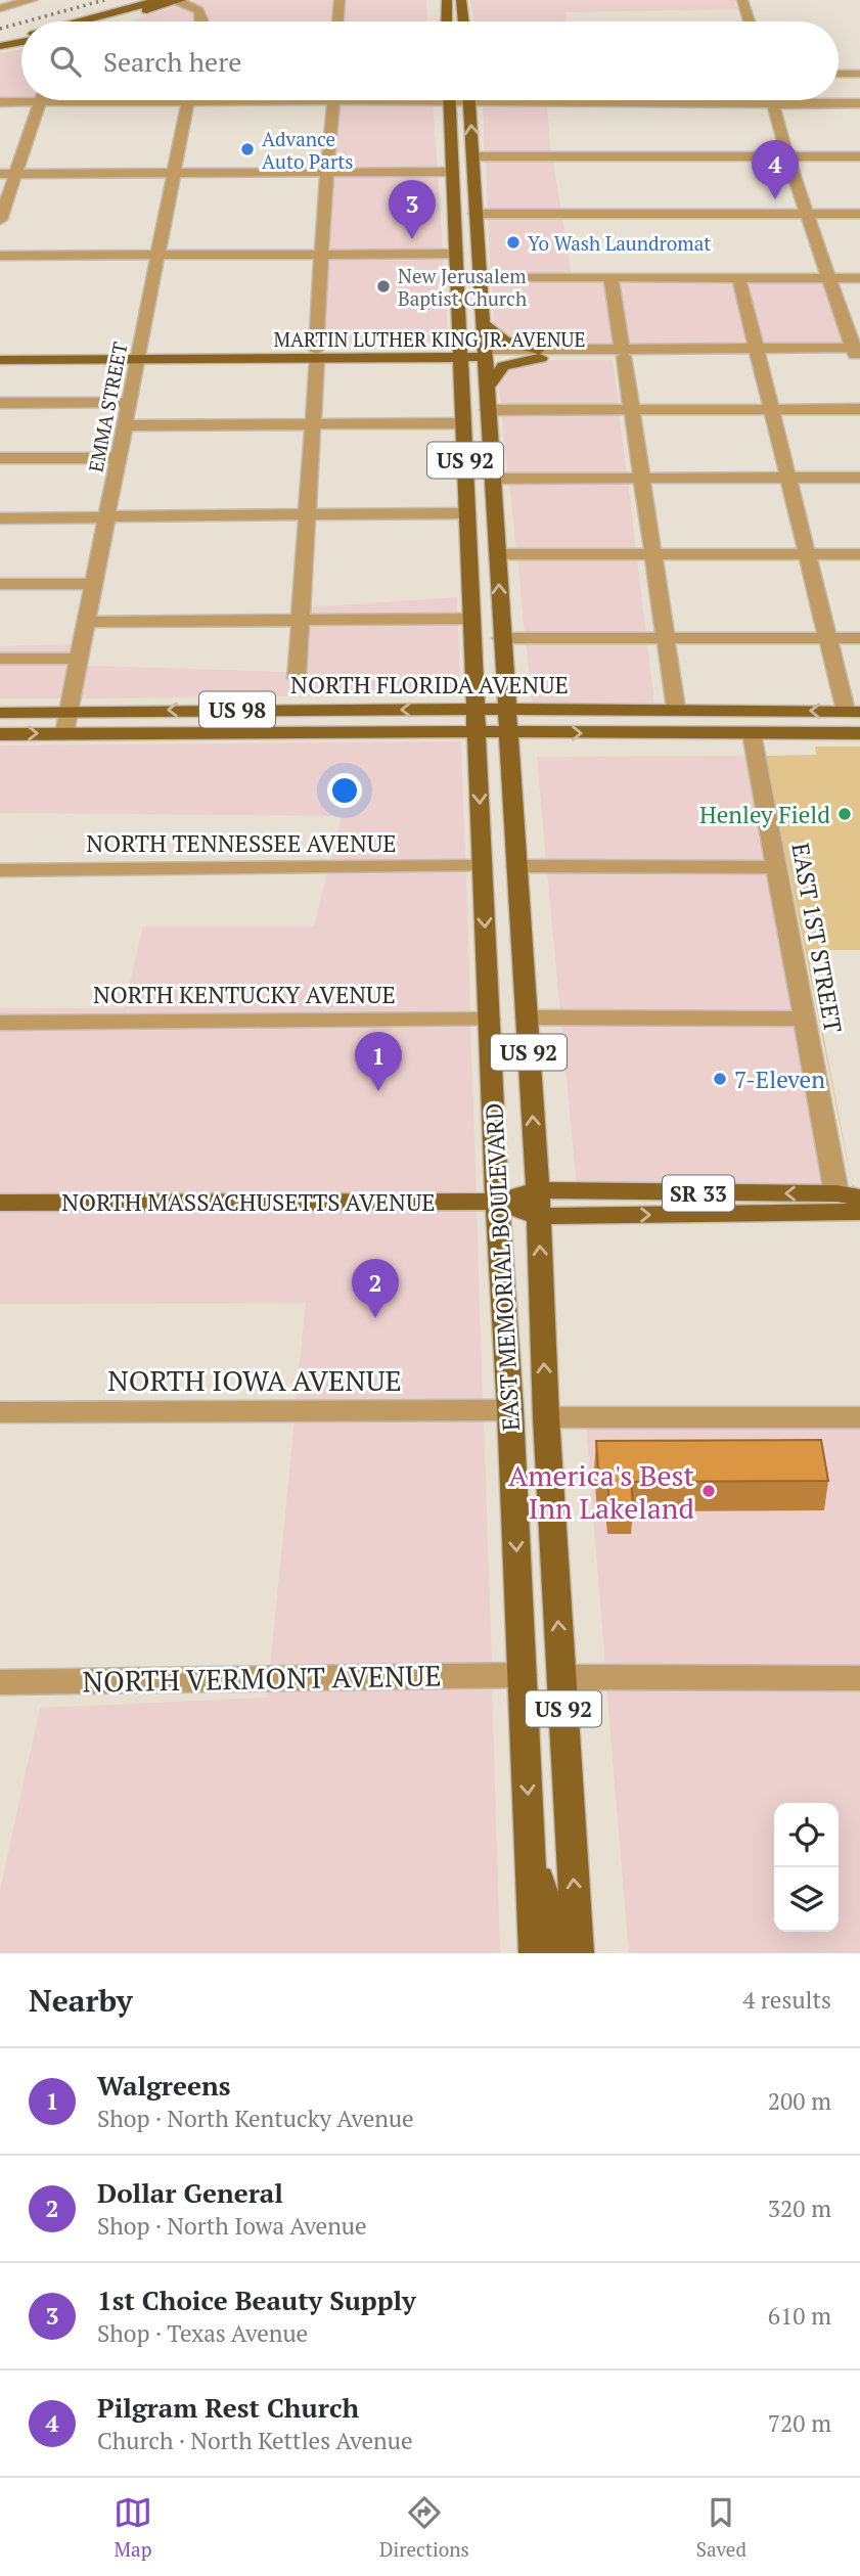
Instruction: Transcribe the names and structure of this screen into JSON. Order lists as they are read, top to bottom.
{
  "streets": {
    "main road": [
      "MARTIN LUTHER KING JR. AVENUE",
      "US 92",
      "NORTH FLORIDA AVENUE",
      "US 98",
      "SR 33",
      "NORTH MASSACHUSETTS AVENUE",
      "EAST MEMORIAL BOULEVARD"
    ],
    "street": [
      "EMMA STREET",
      "NORTH TENNESSEE AVENUE",
      "EAST 1ST STREET",
      "NORTH KENTUCKY AVENUE",
      "NORTH IOWA AVENUE",
      "NORTH VERMONT AVENUE"
    ]
  },
  "crossings": [
    ["MARTIN LUTHER KING JR. AVENUE", "EMMA STREET"],
    ["MARTIN LUTHER KING JR. AVENUE", "US 92"],
    ["EMMA STREET", "NORTH FLORIDA AVENUE"],
    ["US 92", "NORTH FLORIDA AVENUE"],
    ["US 92", "EAST MEMORIAL BOULEVARD"],
    ["NORTH FLORIDA AVENUE", "EAST 1ST STREET"],
    ["NORTH FLORIDA AVENUE", "EAST MEMORIAL BOULEVARD"],
    ["NORTH TENNESSEE AVENUE", "EAST MEMORIAL BOULEVARD"],
    ["EAST 1ST STREET", "SR 33"],
    ["NORTH KENTUCKY AVENUE", "EAST MEMORIAL BOULEVARD"],
    ["SR 33", "NORTH MASSACHUSETTS AVENUE"],
    ["SR 33", "EAST MEMORIAL BOULEVARD"],
    ["NORTH MASSACHUSETTS AVENUE", "EAST MEMORIAL BOULEVARD"],
    ["EAST MEMORIAL BOULEVARD", "NORTH IOWA AVENUE"],
    ["EAST MEMORIAL BOULEVARD", "NORTH VERMONT AVENUE"]
  ],
  "places": [
    "Advance Auto Parts",
    "Yo Wash Laundromat",
    "New Jerusalem Baptist Church",
    "Henley Field",
    "7-Eleven",
    "America's Best Inn Lakeland"
  ],
  "page": {
    "search": "Search here",
    "pins": [
      "4",
      "3",
      "1",
      "2"
    ],
    "heading": ["Nearby", "4 results"],
    "list": [
      {
        "mark": "1",
        "name": "Walgreens",
        "note": "Shop · North Kentucky Avenue",
        "value": "200 m"
      },
      {
        "mark": "2",
        "name": "Dollar General",
        "note": "Shop · North Iowa Avenue",
        "value": "320 m"
      },
      {
        "mark": "3",
        "name": "1st Choice Beauty Supply",
        "note": "Shop · Texas Avenue",
        "value": "610 m"
      },
      {
        "mark": "4",
        "name": "Pilgram Rest Church",
        "note": "Church · North Kettles Avenue",
        "value": "720 m"
      }
    ],
    "nav": ["Map", "Directions", "Saved"]
  }
}
